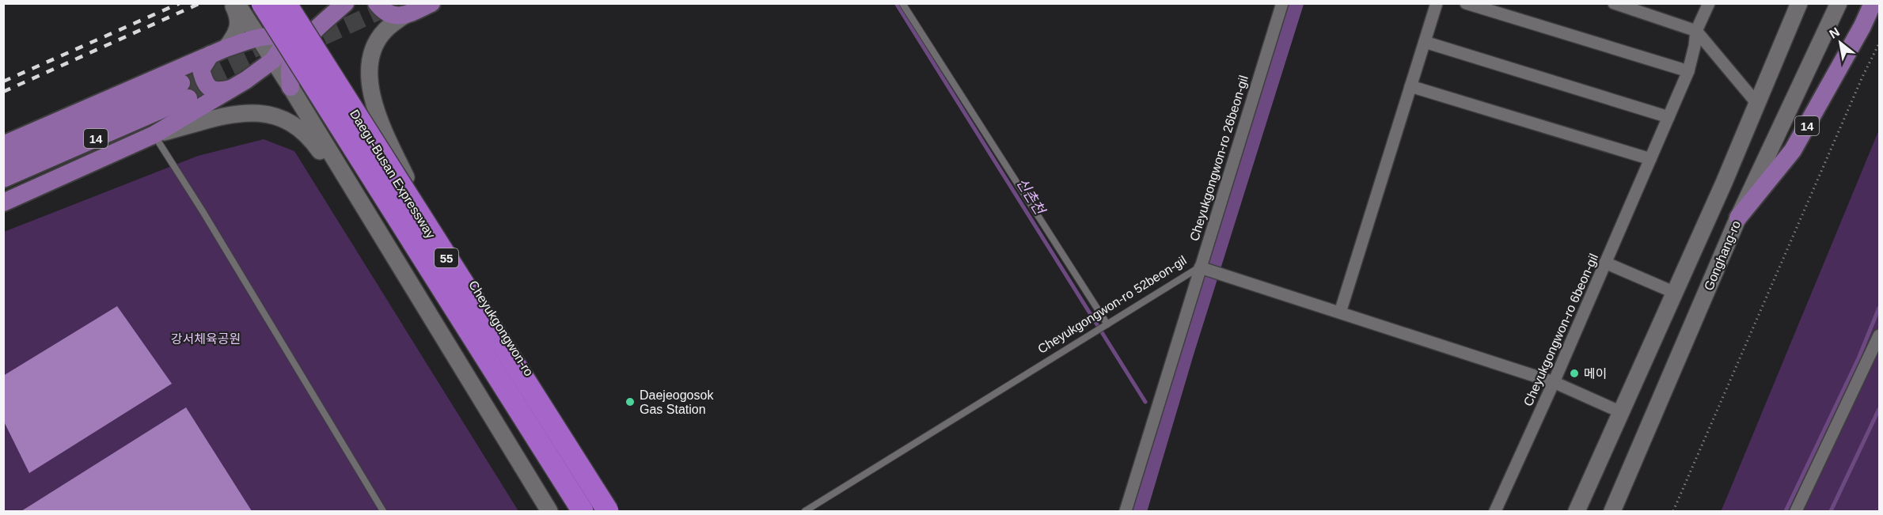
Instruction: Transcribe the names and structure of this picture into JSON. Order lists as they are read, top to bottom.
{
  "streets": {
    "highway": ["Daegu-Busan Expressway", "55"],
    "main road": ["14", "Gonghang-ro", "Cheyukgongwon-ro"],
    "street": ["Cheyukgongwon-ro 26beon-gil", "Cheyukgongwon-ro 52beon-gil", "Cheyukgongwon-ro 6beon-gil"]
  },
  "crossings": [
    ["14", "Gonghang-ro"],
    ["Cheyukgongwon-ro 26beon-gil", "Cheyukgongwon-ro 52beon-gil"],
    ["Cheyukgongwon-ro 52beon-gil", "Cheyukgongwon-ro 6beon-gil"]
  ],
  "water": ["신촌천"],
  "parks": ["강서체육공원"],
  "places": ["메이", "Daejeogosok Gas Station"],
  "north": "top left"
}
